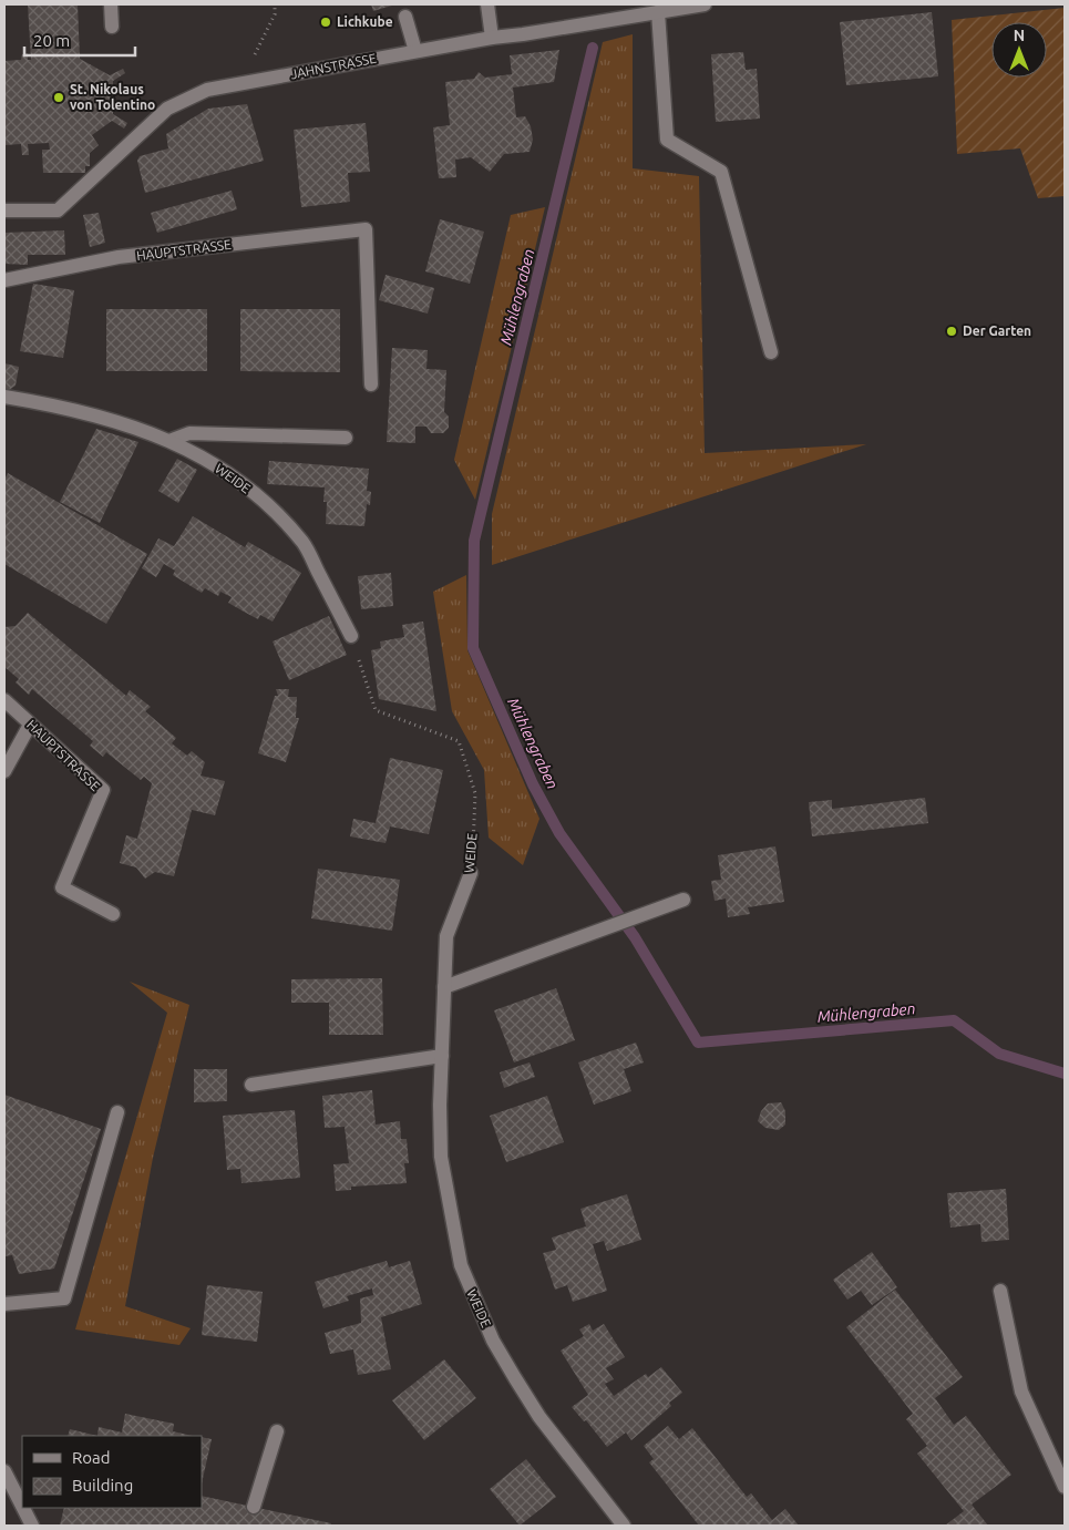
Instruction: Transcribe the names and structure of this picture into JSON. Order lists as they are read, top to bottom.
{
  "streets": {
    "street": ["JAHNSTRASSE", "HAUPTSTRASSE", "WEIDE"]
  },
  "water": ["Mühlengraben"],
  "places": ["Lichkube", "St. Nikolaus von Tolentino", "Der Garten"],
  "legend": ["Road", "Building"],
  "scale_bar": "20 m",
  "north": "top"
}
